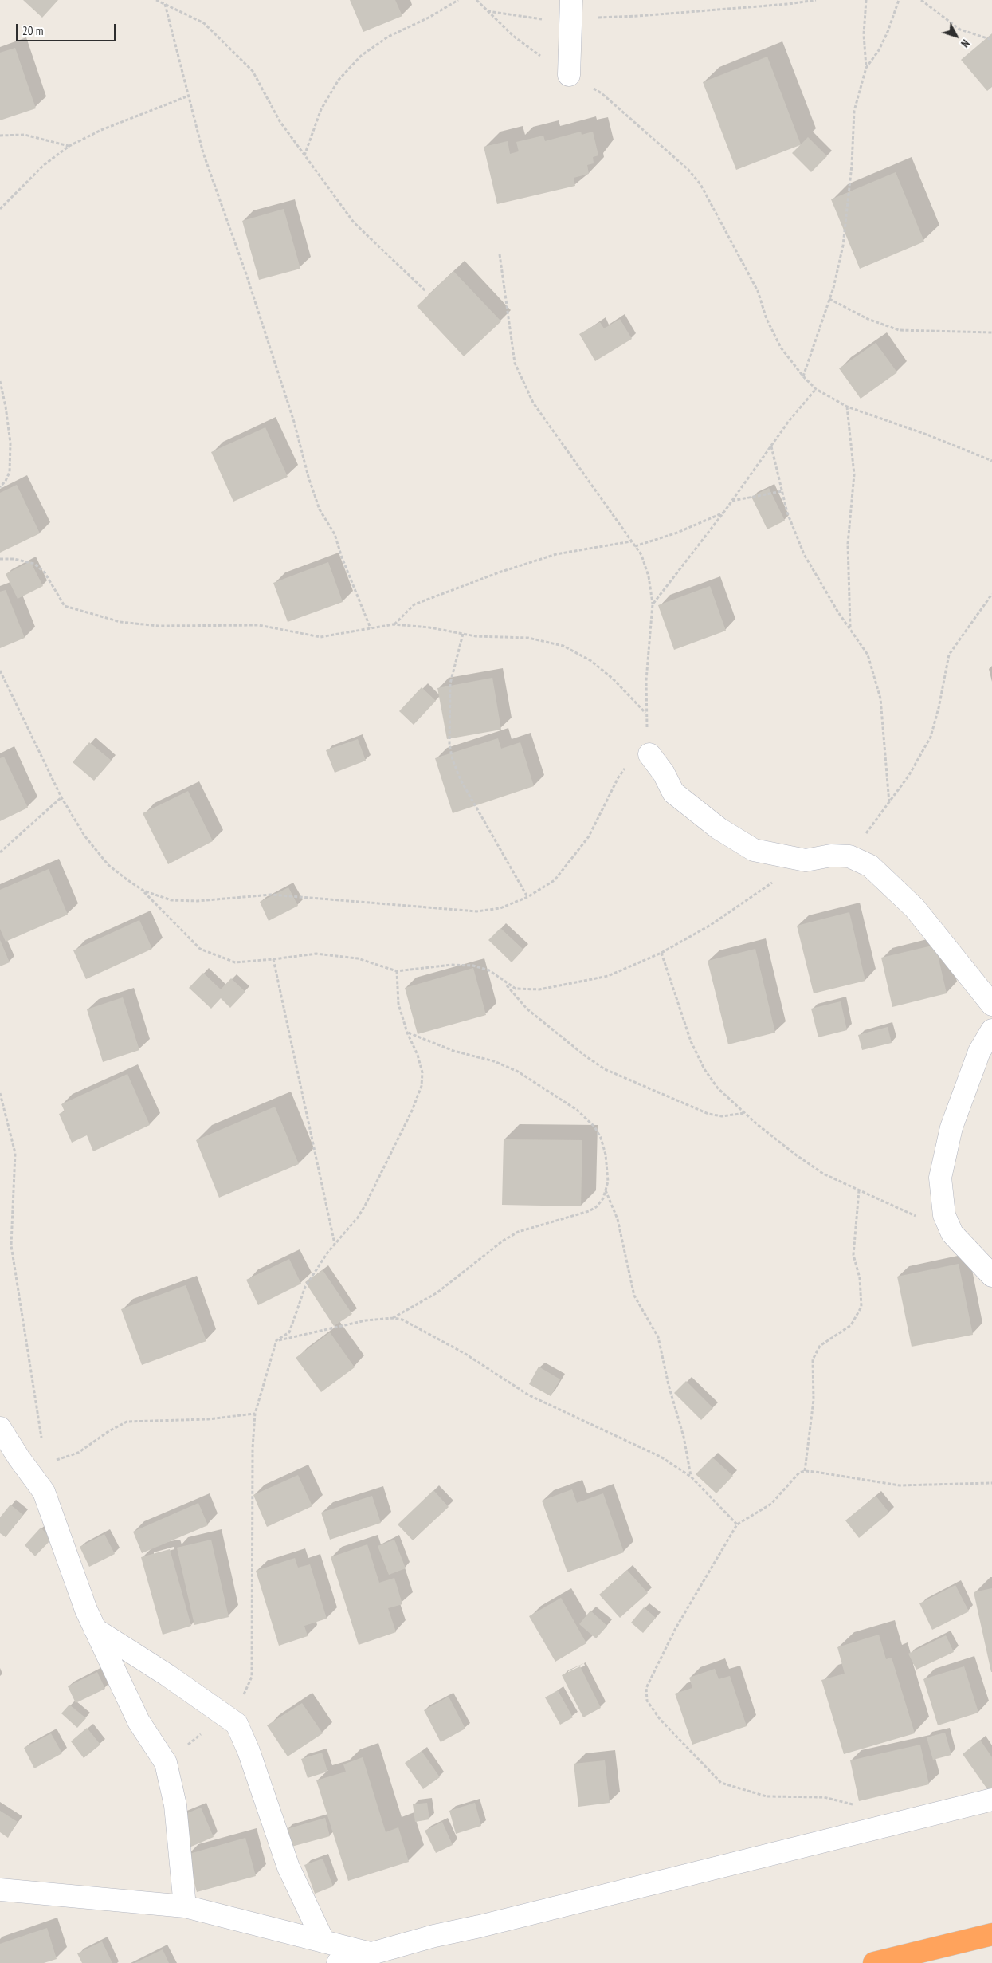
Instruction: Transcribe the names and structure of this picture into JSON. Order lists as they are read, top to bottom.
{
  "scale_bar": "20 m",
  "north": "bottom right"
}
